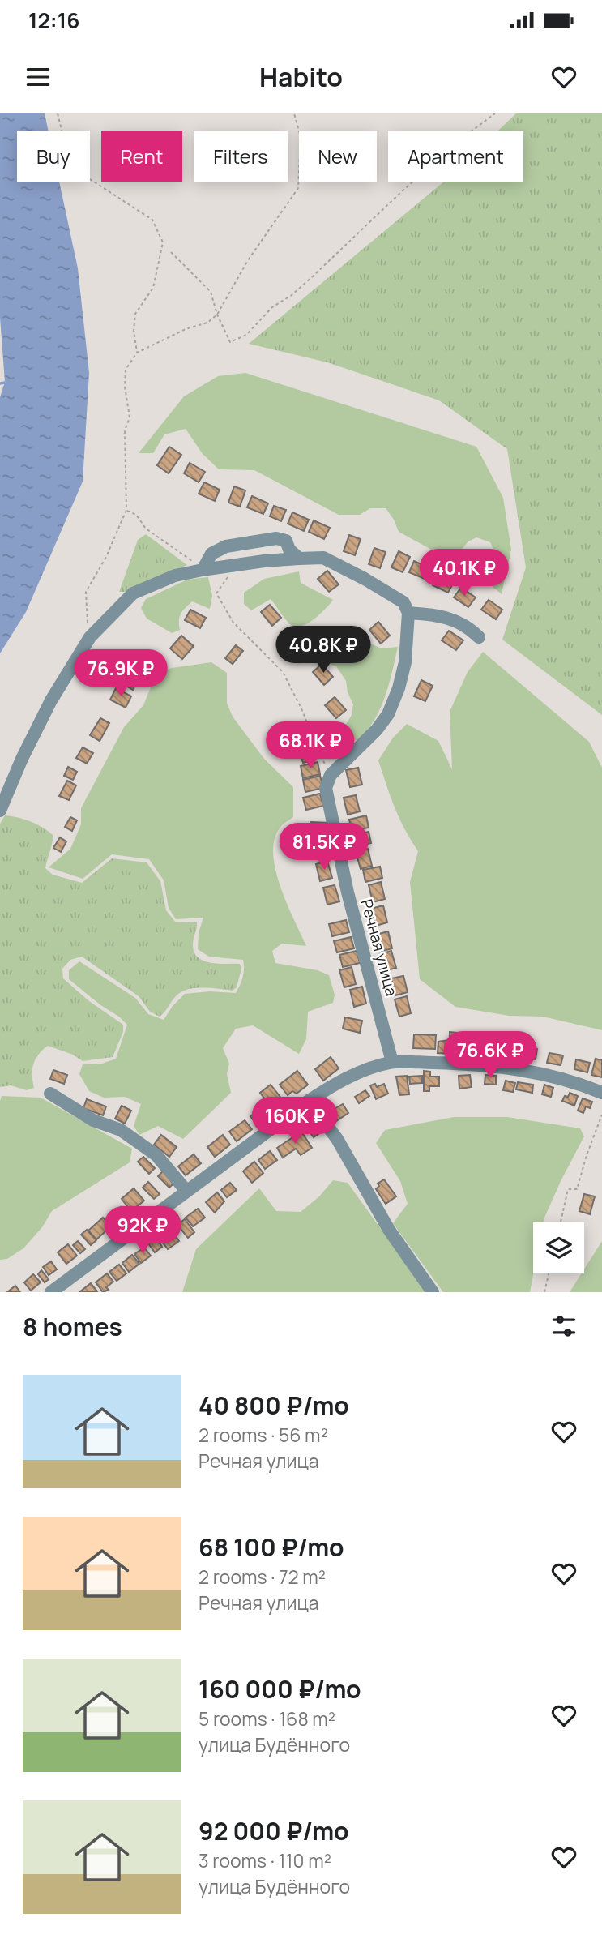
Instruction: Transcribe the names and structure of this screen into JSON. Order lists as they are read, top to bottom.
{
  "streets": {
    "street": ["Речная улица"]
  },
  "page": {
    "status": "12:16",
    "header": "Habito",
    "chip": [
      "Buy",
      "Rent",
      "Filters",
      "New",
      "Apartment"
    ],
    "price": [
      "40.1K ₽",
      "40.8K ₽",
      "76.9K ₽",
      "68.1K ₽",
      "81.5K ₽",
      "76.6K ₽",
      "160K ₽",
      "92K ₽"
    ],
    "heading": "8 homes",
    "list": [
      {
        "name": "40 800 ₽/mo",
        "note": "2 rooms · 56 m² · Речная улица"
      },
      {
        "name": "68 100 ₽/mo",
        "note": "2 rooms · 72 m² · Речная улица"
      },
      {
        "name": "160 000 ₽/mo",
        "note": "5 rooms · 168 m² · улица Будённого"
      },
      {
        "name": "92 000 ₽/mo",
        "note": "3 rooms · 110 m² · улица Будённого"
      }
    ]
  }
}
